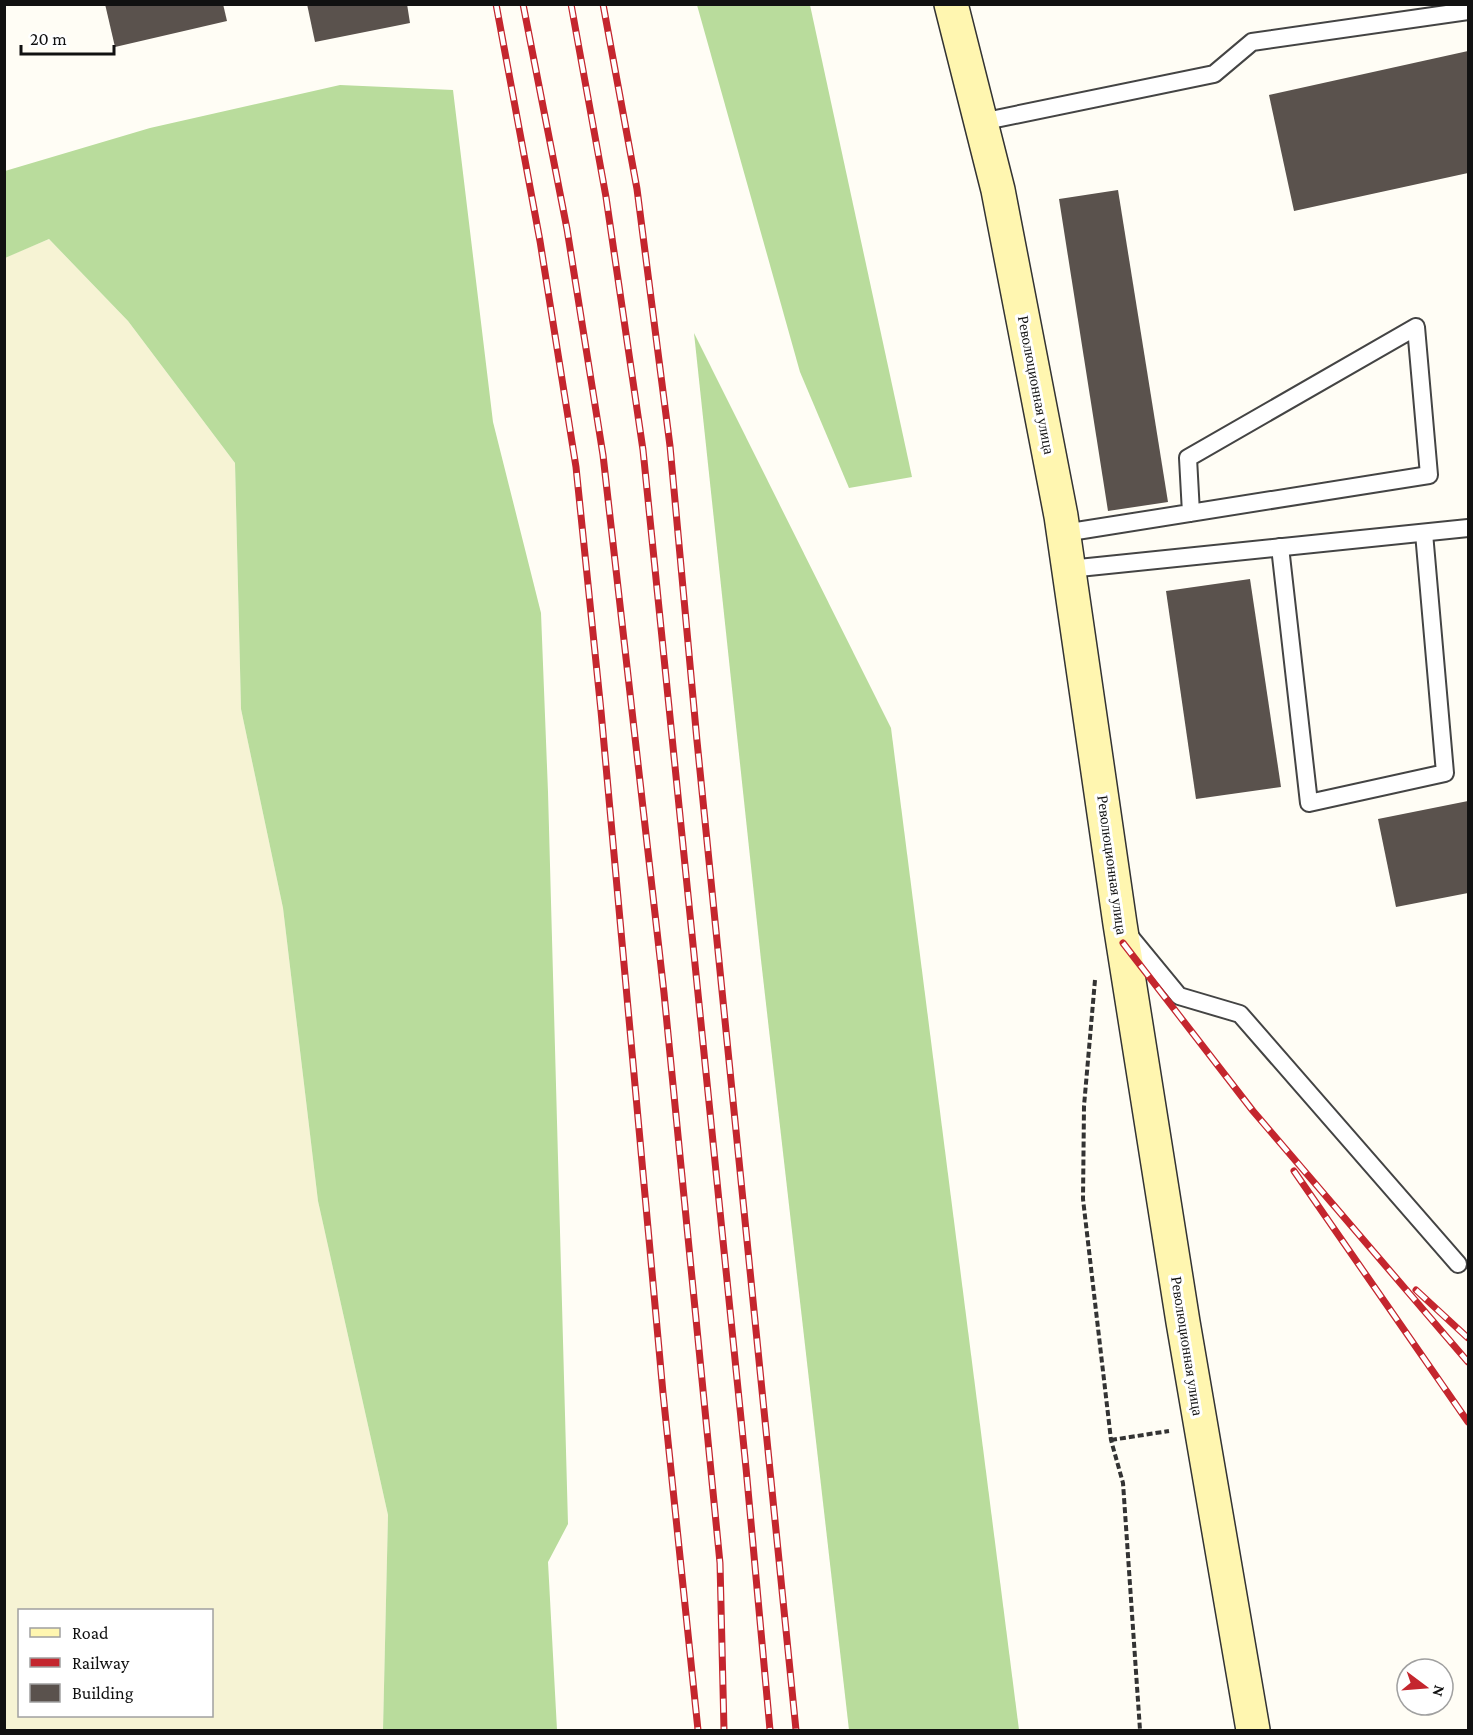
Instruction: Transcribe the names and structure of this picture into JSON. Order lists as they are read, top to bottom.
{
  "streets": {
    "main road": ["Революционная улица"]
  },
  "legend": ["Road", "Railway", "Building"],
  "scale_bar": "20 m",
  "north": "right"
}
